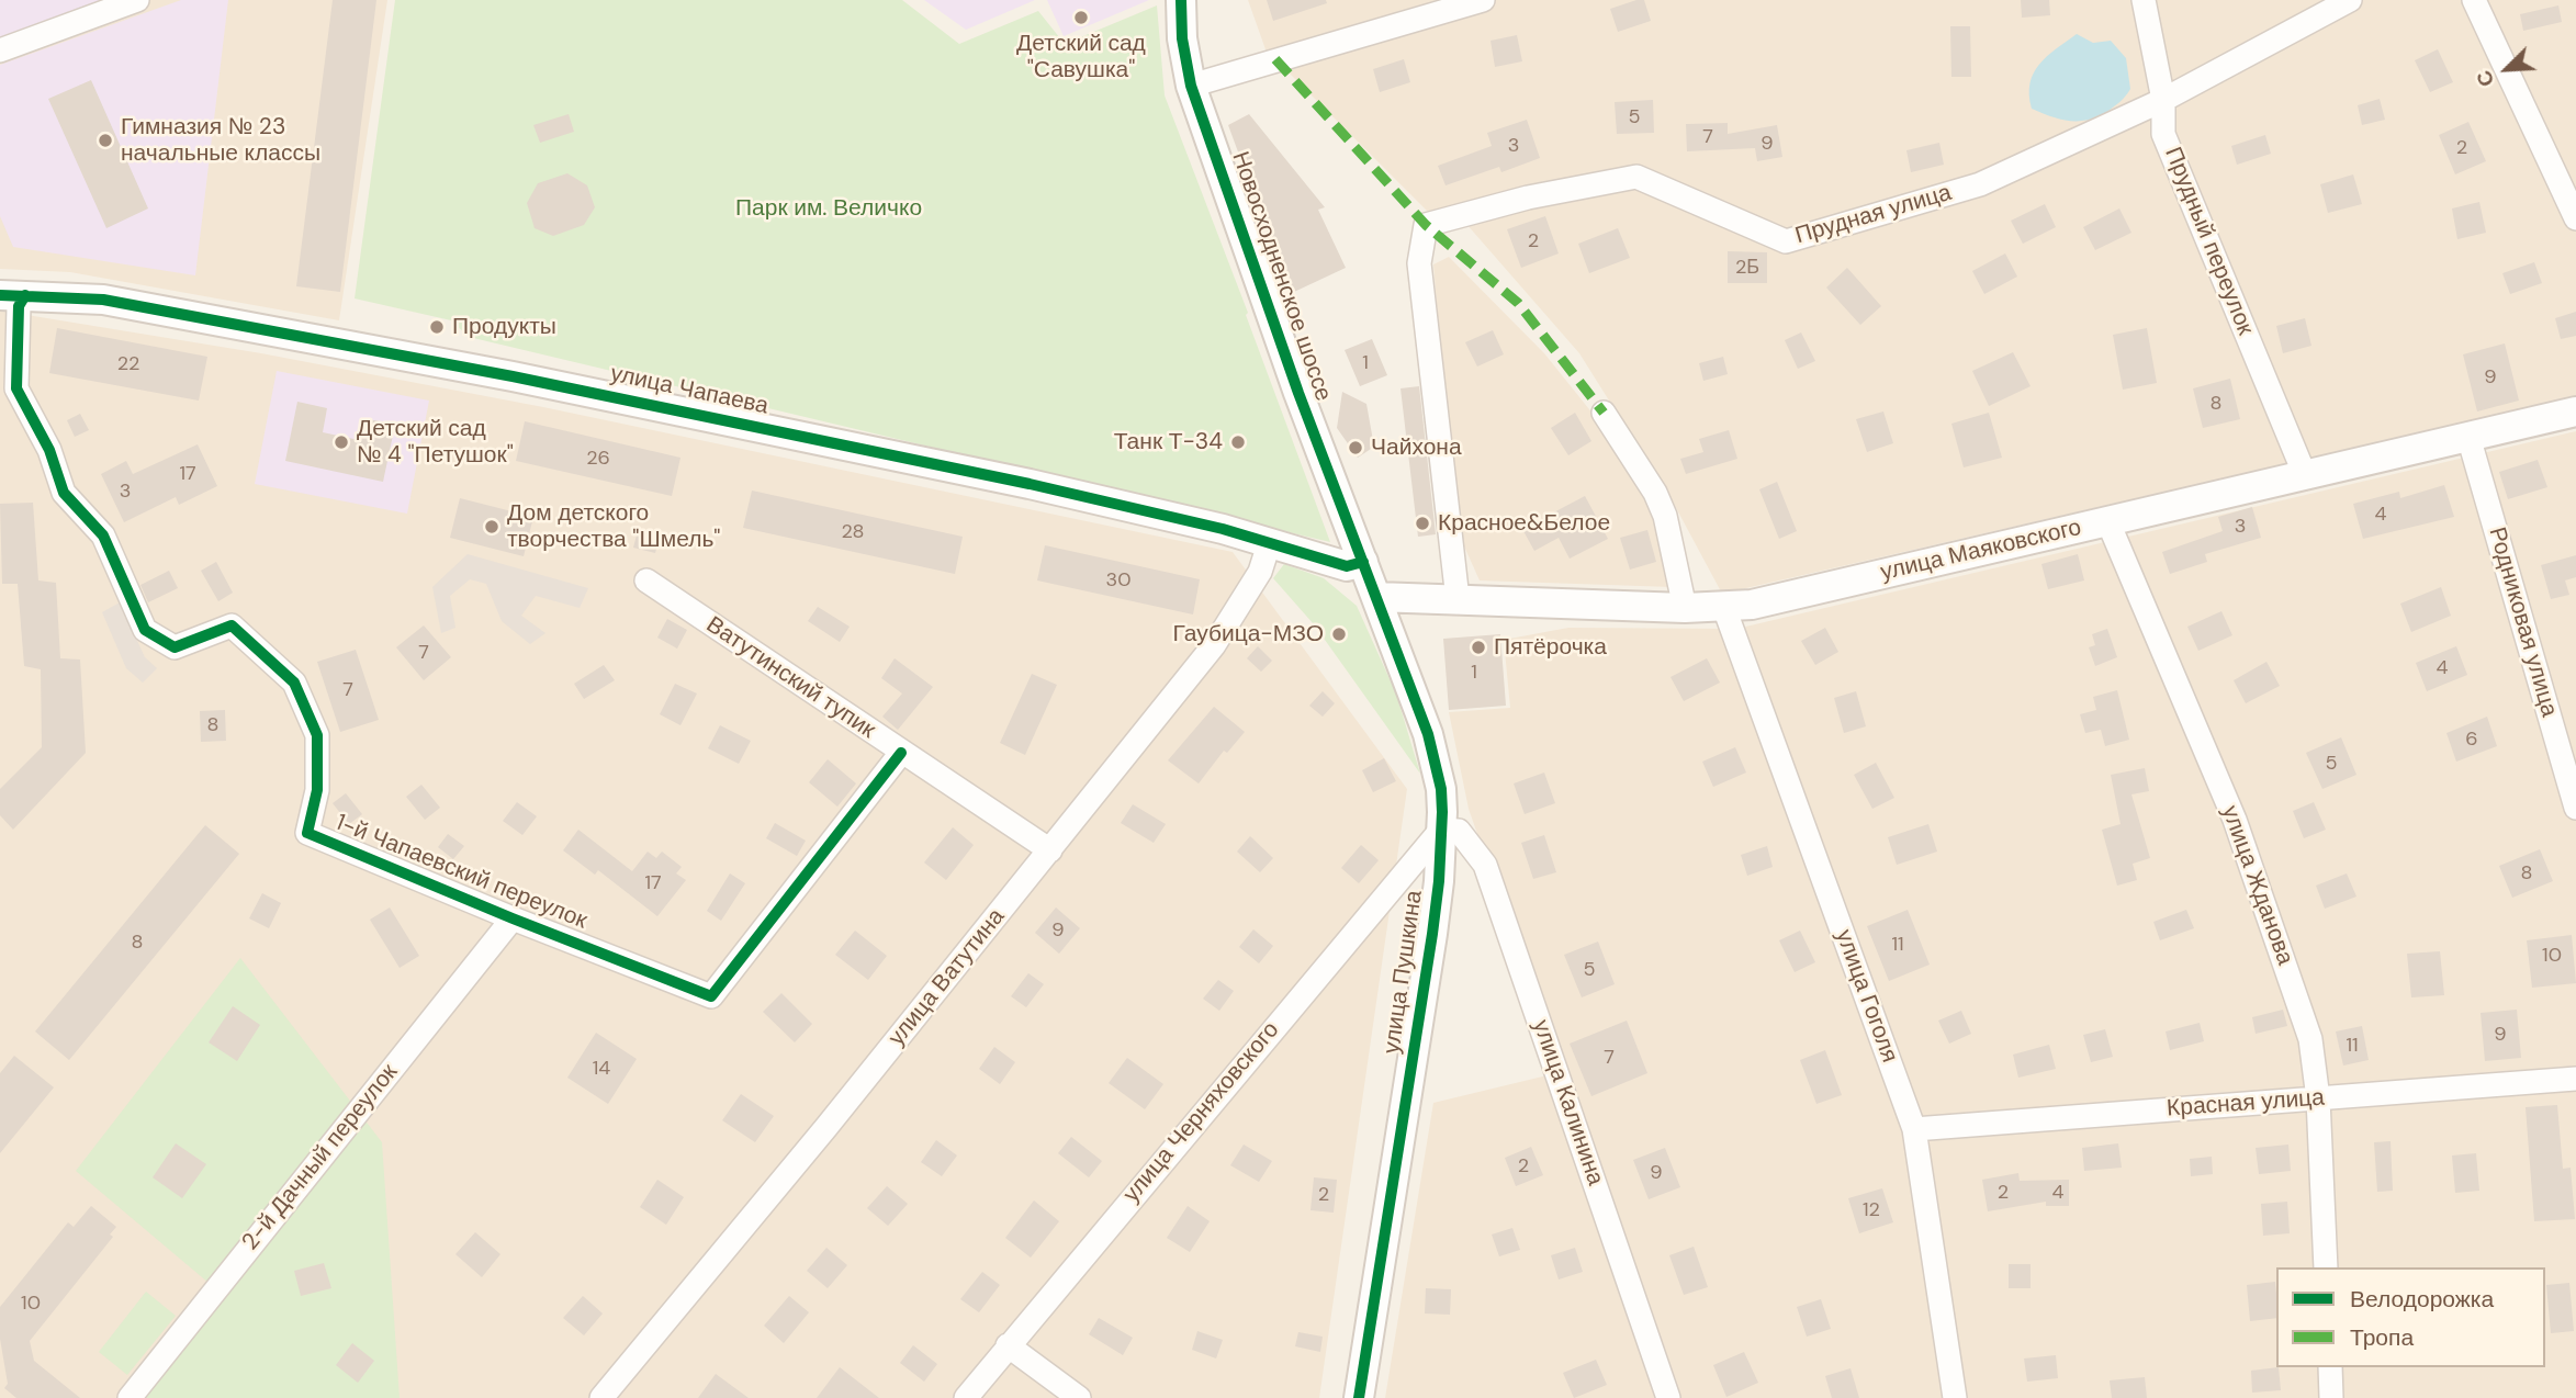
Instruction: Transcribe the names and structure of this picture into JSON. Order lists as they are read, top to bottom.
{
  "streets": {
    "street": [
      "Прудная улица",
      "Прудный переулок",
      "Новосходненское шоссе",
      "улица Чапаева",
      "улица Маяковского",
      "Родниковая улица",
      "Ватутинский тупик",
      "1-й Чапаевский переулок",
      "улица Жданова",
      "улица Пушкина",
      "улица Ватутина",
      "улица Гоголя",
      "улица Калинина",
      "Красная улица",
      "улица Черняховского",
      "2-й Дачный переулок"
    ]
  },
  "crossings": [
    ["Прудная улица", "Прудный переулок"],
    ["Прудная улица", "улица Маяковского"],
    ["Прудный переулок", "улица Маяковского"],
    ["Новосходненское шоссе", "улица Чапаева"],
    ["Новосходненское шоссе", "улица Пушкина"],
    ["улица Чапаева", "1-й Чапаевский переулок"],
    ["улица Чапаева", "улица Пушкина"],
    ["улица Чапаева", "улица Ватутина"],
    ["улица Маяковского", "Родниковая улица"],
    ["улица Маяковского", "улица Жданова"],
    ["улица Маяковского", "улица Пушкина"],
    ["улица Маяковского", "улица Гоголя"],
    ["Ватутинский тупик", "1-й Чапаевский переулок"],
    ["Ватутинский тупик", "улица Ватутина"],
    ["1-й Чапаевский переулок", "2-й Дачный переулок"],
    ["улица Жданова", "Красная улица"],
    ["улица Пушкина", "улица Калинина"],
    ["улица Пушкина", "улица Черняховского"],
    ["улица Гоголя", "Красная улица"],
    ["улица Калинина", "улица Черняховского"]
  ],
  "parks": ["Парк им. Величко"],
  "places": [
    "Детский сад \"Савушка\"",
    "Гимназия № 23 начальные классы",
    "Продукты",
    "Детский сад № 4 \"Петушок\"",
    "Танк Т-34",
    "Чайхона",
    "Красное&Белое",
    "Дом детского творчества \"Шмель\"",
    "Гаубица-МЗО",
    "Пятёрочка"
  ],
  "house_numbers": [
    "5",
    "7",
    "9",
    "3",
    "2",
    "2",
    "2Б",
    "1",
    "22",
    "9",
    "8",
    "26",
    "17",
    "3",
    "4",
    "3",
    "28",
    "30",
    "7",
    "4",
    "1",
    "7",
    "8",
    "6",
    "5",
    "8",
    "17",
    "9",
    "8",
    "11",
    "10",
    "5",
    "9",
    "11",
    "7",
    "14",
    "2",
    "9",
    "2",
    "4",
    "2",
    "12",
    "10"
  ],
  "legend": ["Велодорожка", "Тропа"],
  "north": "bottom left"
}
